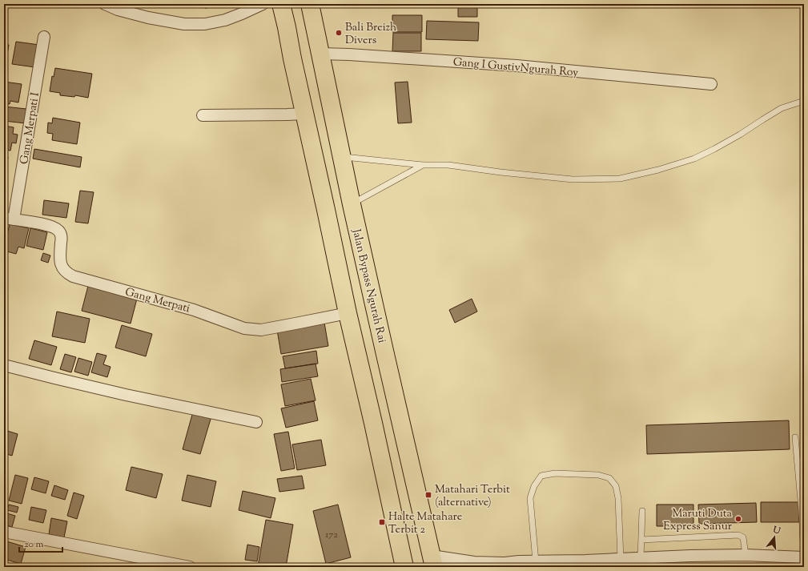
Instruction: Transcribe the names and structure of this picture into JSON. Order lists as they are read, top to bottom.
{
  "streets": {
    "highway": ["Jalan Bypass Ngurah Rai"],
    "street": ["Gang I GustivNgurah Roy", "Gang Merpati I", "Gang Merpati"]
  },
  "crossings": [
    ["Gang I GustivNgurah Roy", "Jalan Bypass Ngurah Rai"],
    ["Gang Merpati I", "Gang Merpati"]
  ],
  "places": {
    "other": ["Bali Breizh Divers", "Maruti Duta Express Sanur"],
    "transit": ["Matahari Terbit (alternative)", "Halte Matahare Terbit 2"]
  },
  "house_numbers": ["172"],
  "scale_bar": "20 m",
  "north": "top"
}
